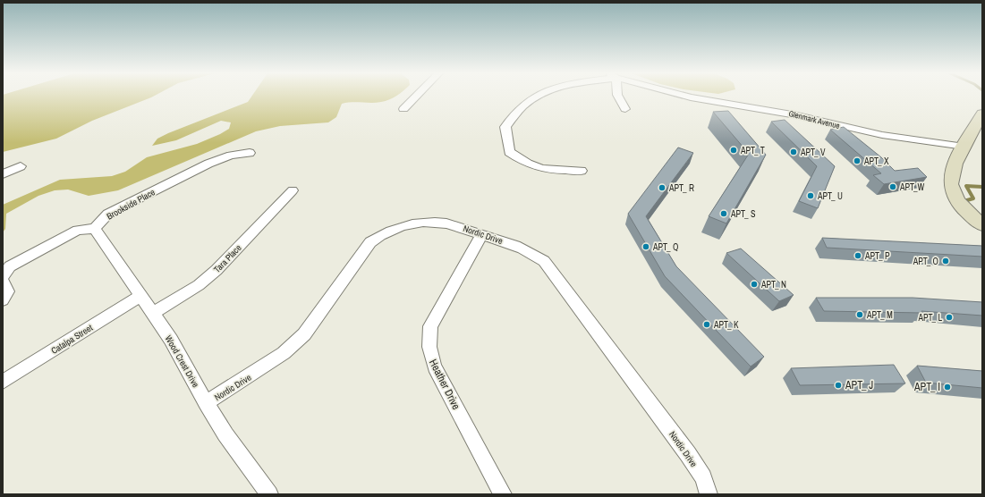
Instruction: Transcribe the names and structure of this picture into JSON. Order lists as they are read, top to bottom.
{
  "streets": {
    "street": [
      "Glenmark Avenue",
      "Brookside Place",
      "Nordic Drive",
      "Tara Place",
      "Catalpa Street",
      "Wood Crest Drive",
      "Heather Drive"
    ]
  },
  "crossings": [
    ["Brookside Place", "Wood Crest Drive"],
    ["Nordic Drive", "Wood Crest Drive"],
    ["Nordic Drive", "Heather Drive"],
    ["Tara Place", "Wood Crest Drive"],
    ["Catalpa Street", "Wood Crest Drive"]
  ],
  "places": [
    "APT_ T",
    "APT_ V",
    "APT_ X",
    "APT_W",
    "APT_ R",
    "APT_ U",
    "APT_ S",
    "APT_ Q",
    "APT_ P",
    "APT_ O",
    "APT_ N",
    "APT_ M",
    "APT_ L",
    "APT_ K",
    "APT_ J",
    "APT_ I"
  ]
}
